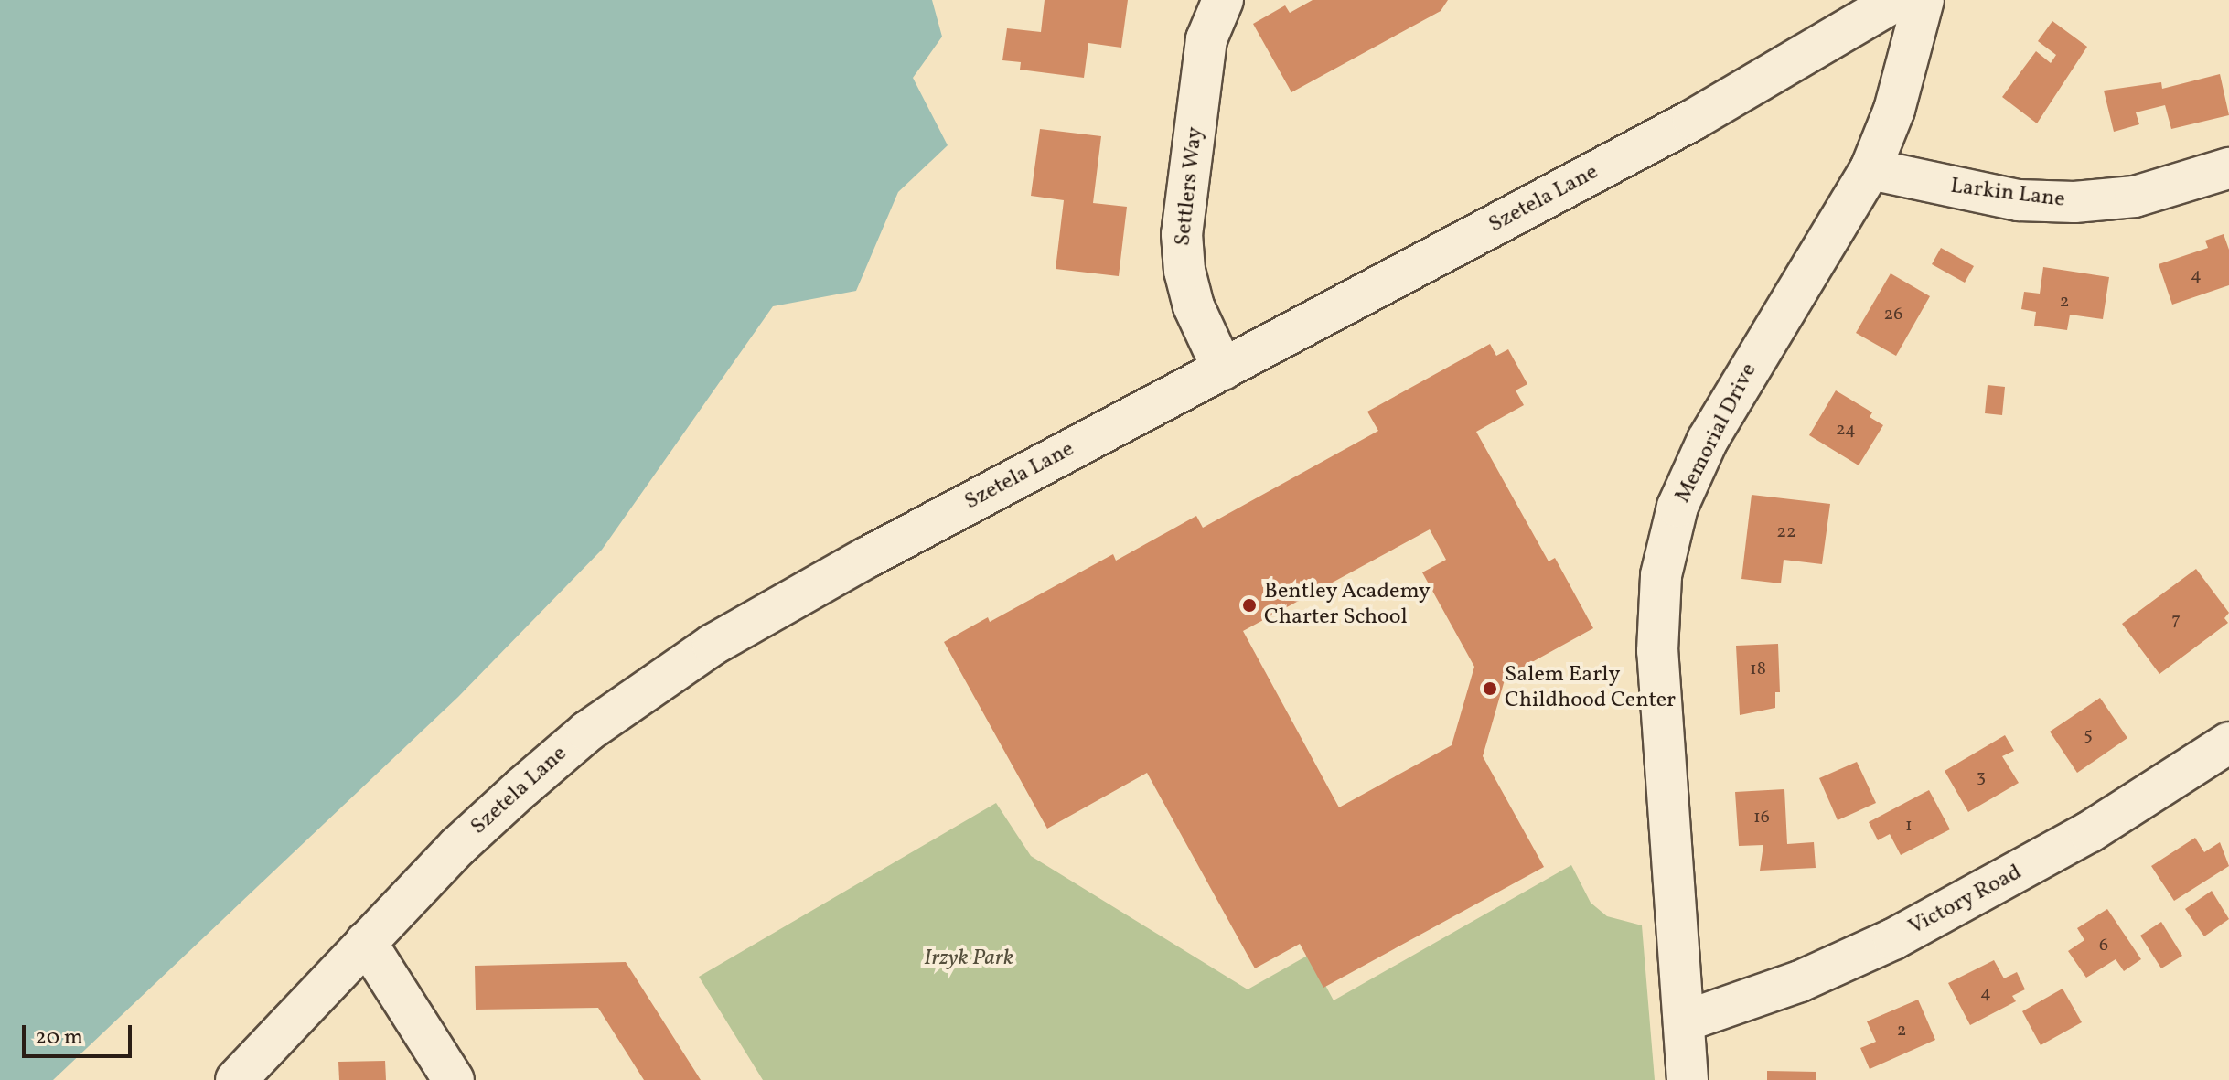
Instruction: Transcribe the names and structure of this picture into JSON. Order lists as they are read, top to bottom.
{
  "streets": {
    "street": [
      "Settlers Way",
      "Larkin Lane",
      "Szetela Lane",
      "Memorial Drive",
      "Victory Road"
    ]
  },
  "crossings": [
    ["Settlers Way", "Szetela Lane"],
    ["Larkin Lane", "Memorial Drive"],
    ["Memorial Drive", "Victory Road"]
  ],
  "parks": ["Irzyk Park"],
  "places": ["Bentley Academy Charter School", "Salem Early Childhood Center"],
  "house_numbers": [
    "4",
    "2",
    "26",
    "24",
    "22",
    "7",
    "18",
    "5",
    "3",
    "16",
    "1",
    "6",
    "4",
    "2"
  ],
  "scale_bar": "20 m"
}
